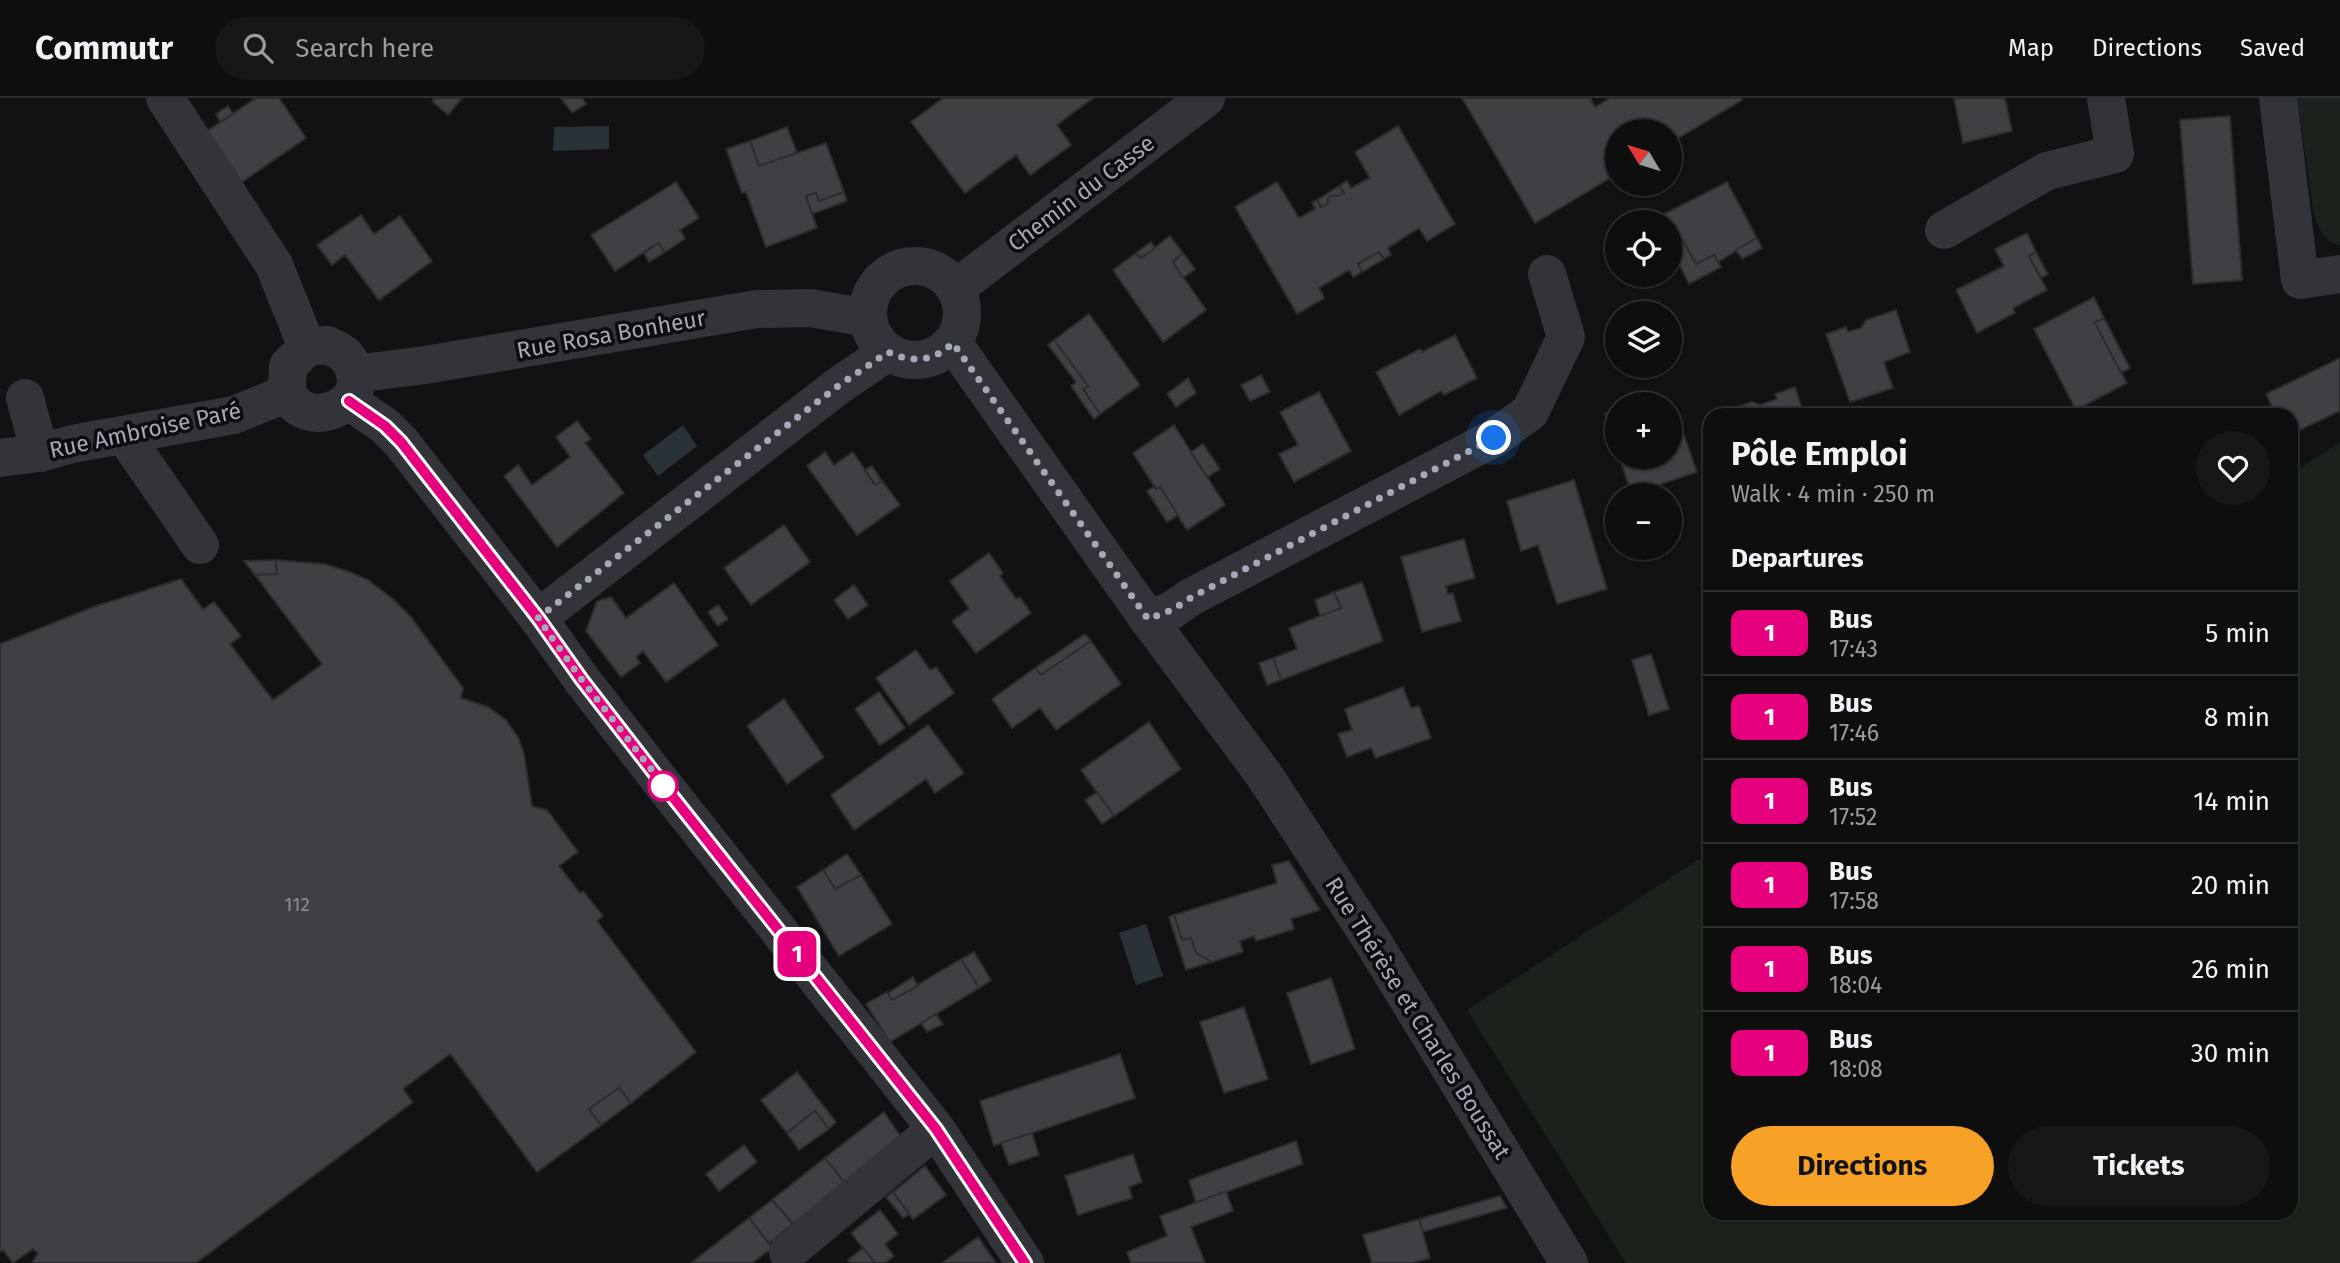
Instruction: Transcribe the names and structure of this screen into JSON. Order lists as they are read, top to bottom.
{
  "streets": {
    "street": [
      "Chemin du Casse",
      "Rue Rosa Bonheur",
      "Rue Ambroise Paré",
      "Rue Thérèse et Charles Boussat"
    ]
  },
  "crossings": [
    ["Chemin du Casse", "Rue Rosa Bonheur"],
    ["Chemin du Casse", "Rue Thérèse et Charles Boussat"],
    ["Rue Rosa Bonheur", "Rue Ambroise Paré"],
    ["Rue Rosa Bonheur", "Rue Thérèse et Charles Boussat"]
  ],
  "lines": ["bus line 1"],
  "house_numbers": ["112"],
  "north": "top left",
  "page": {
    "header": "Commutr",
    "search": "Search here",
    "nav": ["Map", "Directions", "Saved"],
    "on_map": "1",
    "map_buttons": ["+", "−"],
    "heading": [
      ["Pôle Emploi", "Walk · 4 min · 250 m"],
      "Departures"
    ],
    "list": [
      {
        "mark": "1",
        "name": "Bus",
        "note": "17:43",
        "value": "5 min"
      },
      {
        "mark": "1",
        "name": "Bus",
        "note": "17:46",
        "value": "8 min"
      },
      {
        "mark": "1",
        "name": "Bus",
        "note": "17:52",
        "value": "14 min"
      },
      {
        "mark": "1",
        "name": "Bus",
        "note": "17:58",
        "value": "20 min"
      },
      {
        "mark": "1",
        "name": "Bus",
        "note": "18:04",
        "value": "26 min"
      },
      {
        "mark": "1",
        "name": "Bus",
        "note": "18:08",
        "value": "30 min"
      }
    ],
    "buttons": ["Directions", "Tickets"]
  }
}
